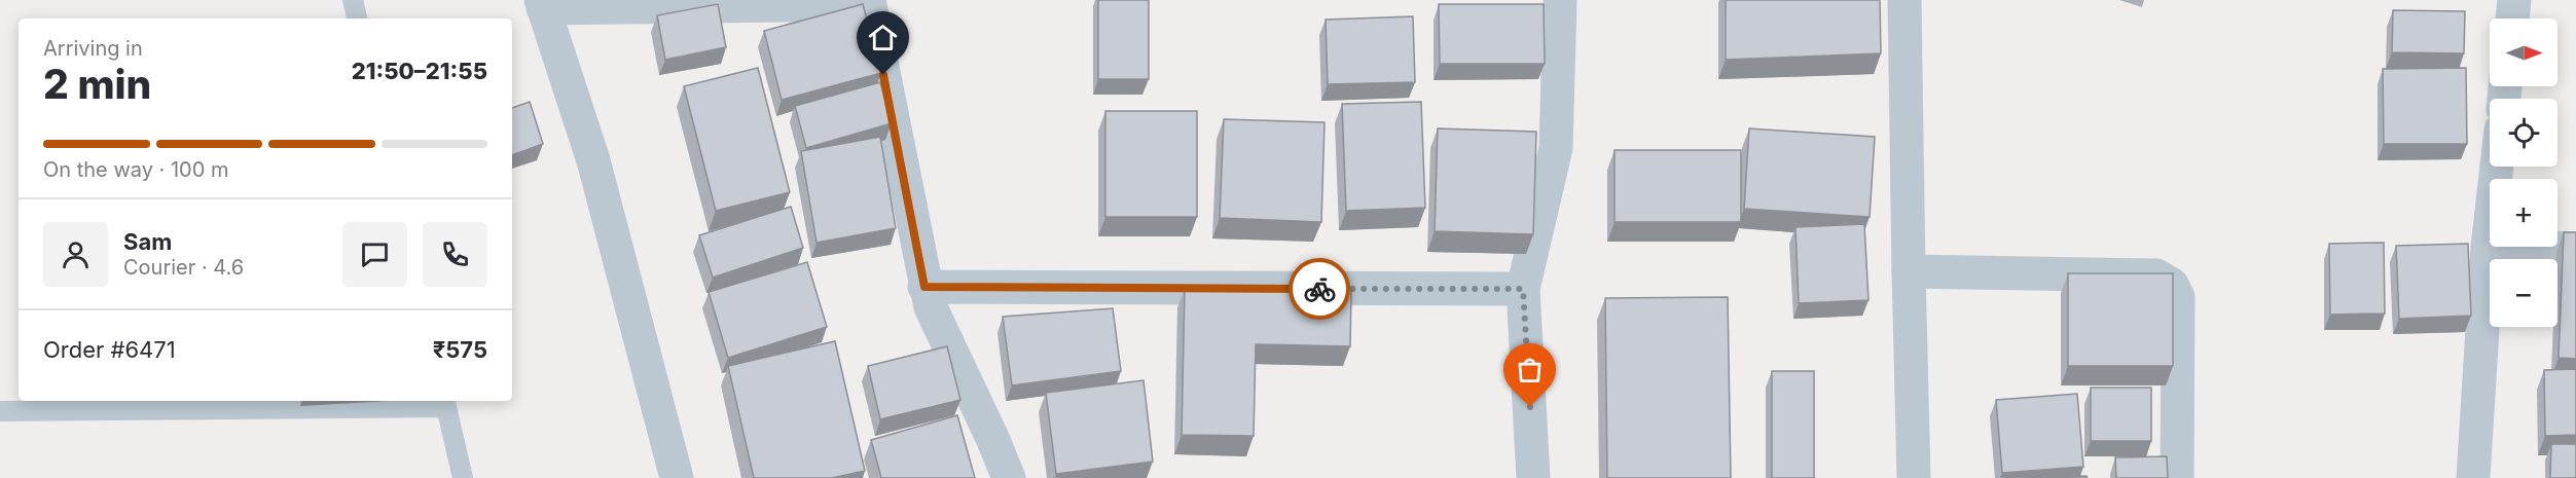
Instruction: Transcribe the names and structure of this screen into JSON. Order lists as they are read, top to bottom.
{
  "north": "right",
  "page": {
    "map_buttons": ["+", "−"],
    "heading": ["2 min", "Arriving in", "21:50–21:55"],
    "panel": [
      "Sam",
      "Courier · 4.6",
      "Order #6471",
      "₹575"
    ],
    "bar": "On the way · 100 m"
  }
}
